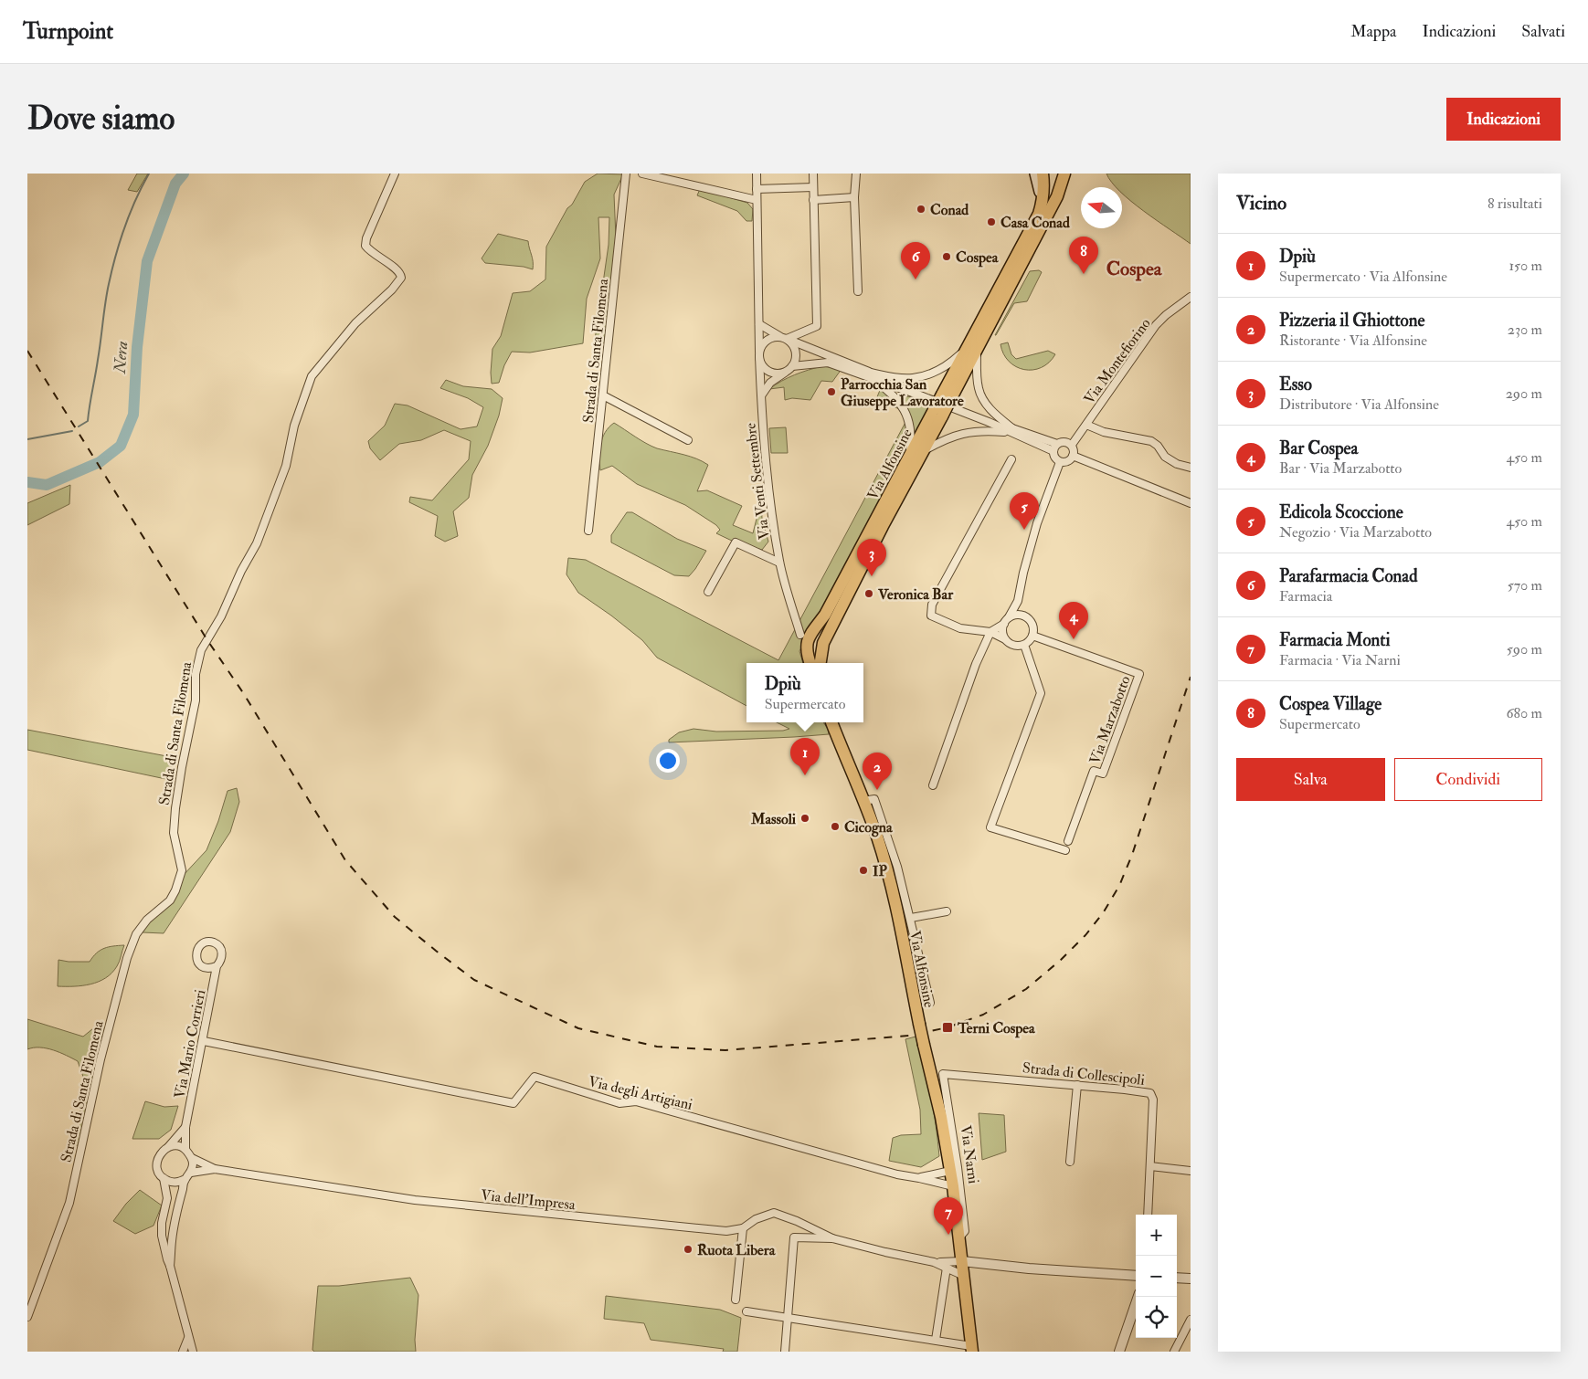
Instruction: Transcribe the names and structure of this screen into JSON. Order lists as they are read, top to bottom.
{
  "streets": {
    "main road": ["Via Alfonsine", "Via Narni"],
    "street": [
      "Strada di Santa Filomena",
      "Via Montefiorino",
      "Via Venti Settembre",
      "Via Marzabotto",
      "Via Mario Corrieri",
      "Strada di Collescipoli",
      "Via degli Artigiani",
      "Via dell'Impresa"
    ]
  },
  "crossings": [
    ["Via Alfonsine", "Via Venti Settembre"],
    ["Via Alfonsine", "Via degli Artigiani"],
    ["Via Alfonsine", "Via Narni"],
    ["Via Mario Corrieri", "Via degli Artigiani"],
    ["Via Mario Corrieri", "Via dell'Impresa"],
    ["Strada di Collescipoli", "Via Narni"],
    ["Via degli Artigiani", "Via Narni"]
  ],
  "districts": ["Cospea"],
  "water": ["Nera"],
  "places": {
    "other": [
      "Conad",
      "Casa Conad",
      "Cospea",
      "Parrocchia San Giuseppe Lavoratore",
      "Veronica Bar",
      "Massoli",
      "Cicogna",
      "IP",
      "Ruota Libera"
    ],
    "transit": ["Terni Cospea"]
  },
  "north": "left",
  "page": {
    "header": "Turnpoint",
    "nav": ["Mappa", "Indicazioni", "Salvati"],
    "buttons": [
      "Indicazioni",
      ["Salva", "Condividi"]
    ],
    "title": "Dove siamo",
    "heading": ["Vicino", "8 risultati"],
    "list": [
      {
        "mark": "1",
        "name": "Dpiù",
        "note": "Supermercato · Via Alfonsine",
        "value": "150 m"
      },
      {
        "mark": "2",
        "name": "Pizzeria il Ghiottone",
        "note": "Ristorante · Via Alfonsine",
        "value": "230 m"
      },
      {
        "mark": "3",
        "name": "Esso",
        "note": "Distributore · Via Alfonsine",
        "value": "290 m"
      },
      {
        "mark": "4",
        "name": "Bar Cospea",
        "note": "Bar · Via Marzabotto",
        "value": "450 m"
      },
      {
        "mark": "5",
        "name": "Edicola Scoccione",
        "note": "Negozio · Via Marzabotto",
        "value": "450 m"
      },
      {
        "mark": "6",
        "name": "Parafarmacia Conad",
        "note": "Farmacia",
        "value": "570 m"
      },
      {
        "mark": "7",
        "name": "Farmacia Monti",
        "note": "Farmacia · Via Narni",
        "value": "590 m"
      },
      {
        "mark": "8",
        "name": "Cospea Village",
        "note": "Supermercato",
        "value": "680 m"
      }
    ],
    "pins": [
      "8",
      "6",
      "5",
      "3",
      "4",
      "1",
      "2",
      "7"
    ],
    "popup": ["Dpiù", "Supermercato"],
    "map_buttons": ["+", "−"]
  }
}
